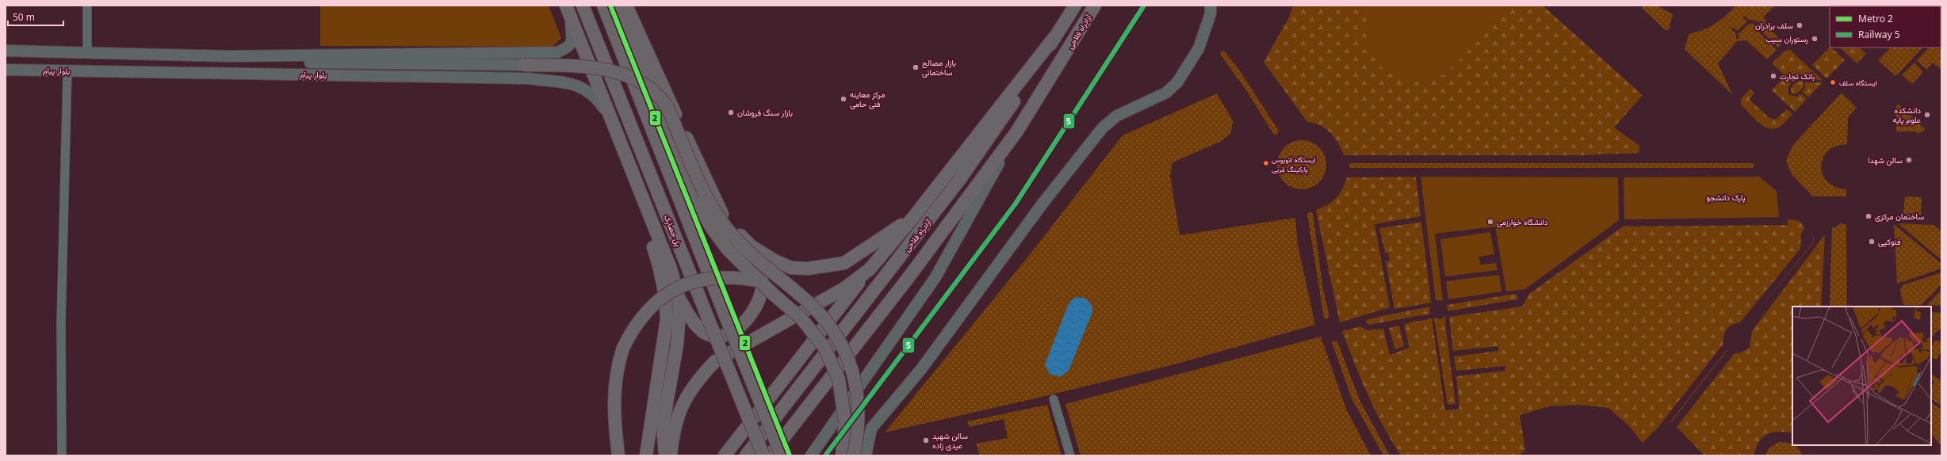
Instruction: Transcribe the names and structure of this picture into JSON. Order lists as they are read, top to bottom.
{
  "streets": {
    "highway": ["آزادراه فلاحی", "پل حصارک"],
    "main road": ["بلوار پیام"]
  },
  "parks": ["پارک دانشجو"],
  "places": [
    "سلف برادران",
    "رستوران سیب",
    "بازار مصالح ساختمانی",
    "بانک تجارت",
    "ایستگاه سلف",
    "مرکز معاینه فنی حامی",
    "بازار سنگ فروشان",
    "دانشکده علوم پایه",
    "سالن شهدا",
    "ایستگاه اتوبوس پارکینگ غربی",
    "ساختمان مرکزی",
    "دانشگاه خوارزمی",
    "فتوکپی",
    "سالن شهید عیدی زاده"
  ],
  "lines": ["metro line 2", "rail line 5"],
  "legend": ["Metro 2", "Railway 5"],
  "scale_bar": "50 m"
}
